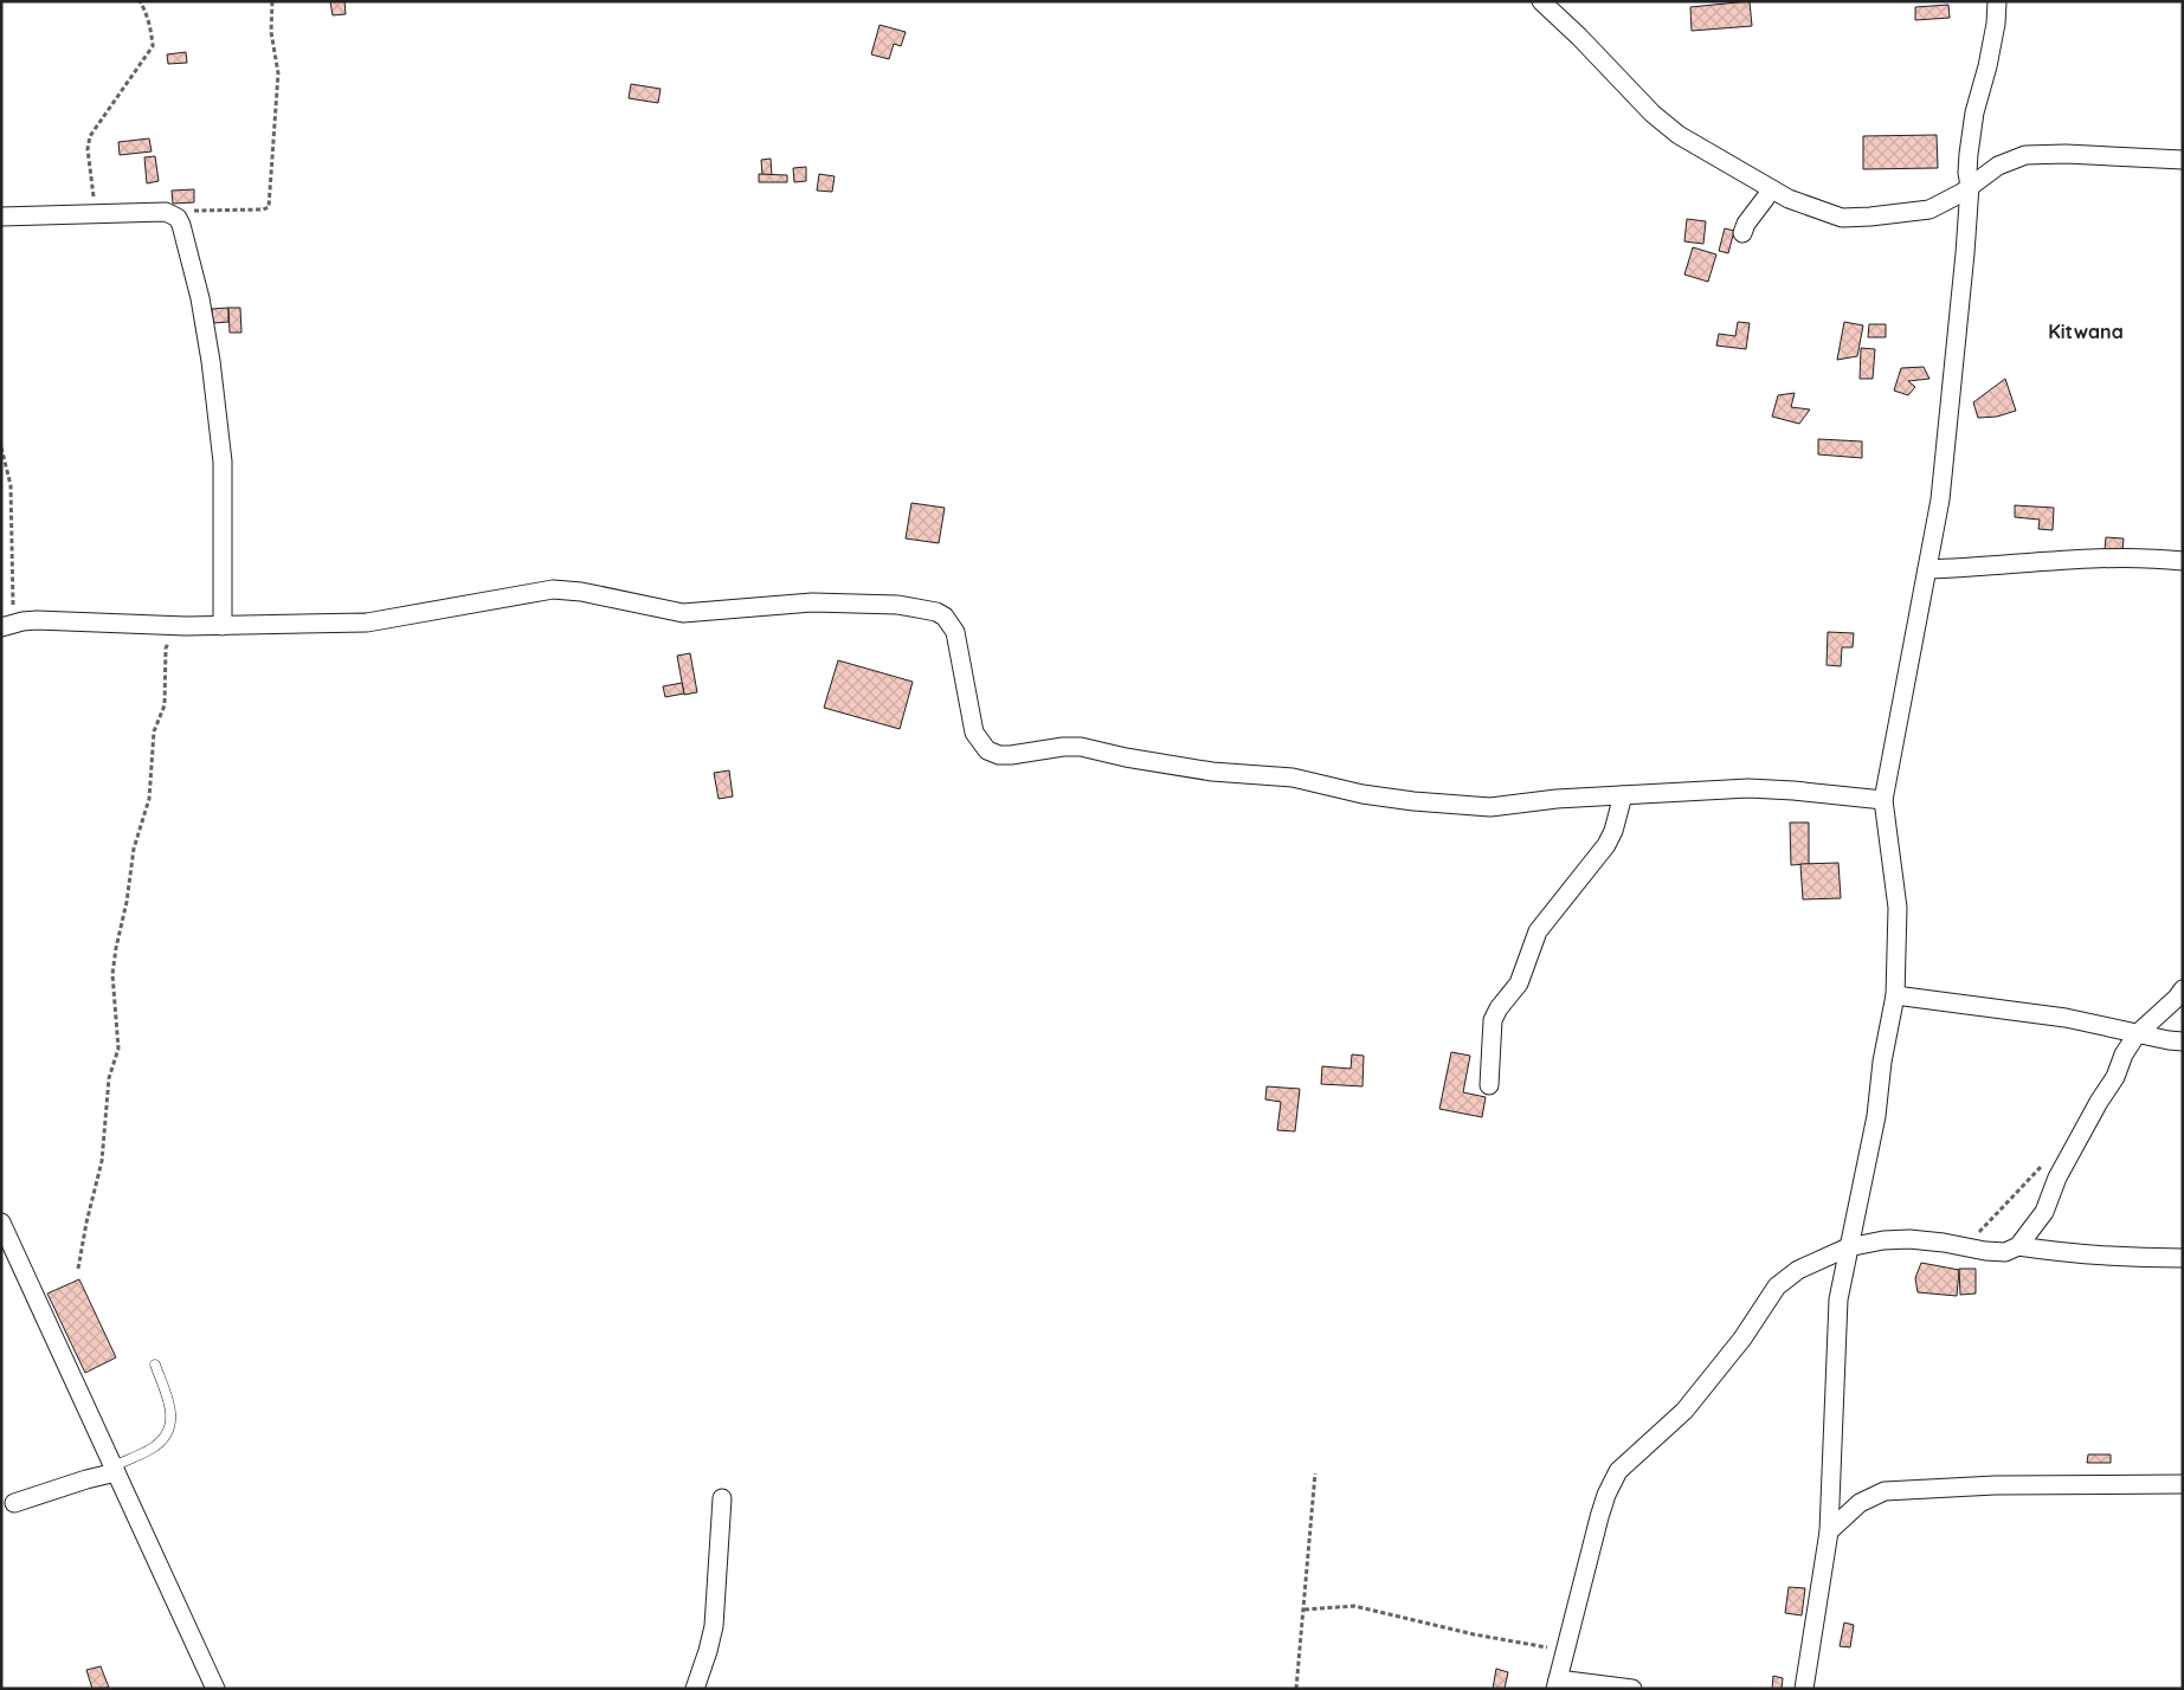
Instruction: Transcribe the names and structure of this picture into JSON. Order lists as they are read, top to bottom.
{
  "districts": ["Kitwana"]
}
